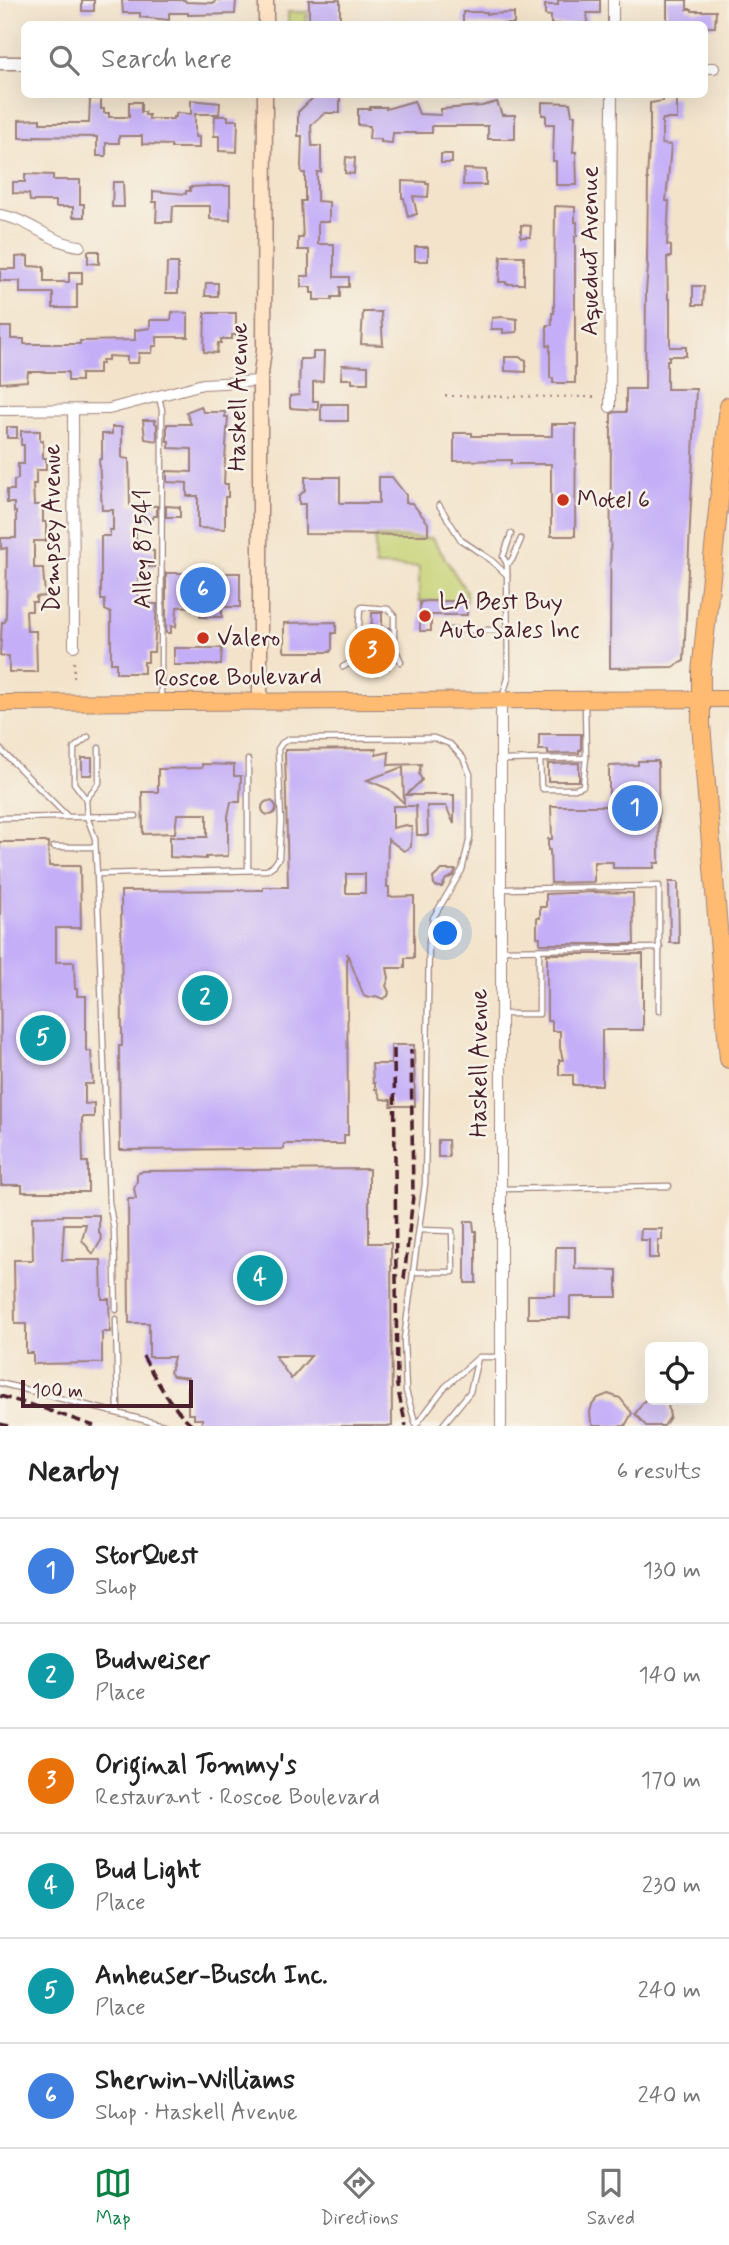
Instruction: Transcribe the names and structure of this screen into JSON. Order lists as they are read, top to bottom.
{
  "streets": {
    "main road": ["Haskell Avenue", "Roscoe Boulevard"],
    "street": ["Aqueduct Avenue", "Dempsey Avenue"],
    "lane": ["Alley 87541"]
  },
  "crossings": [
    ["Haskell Avenue", "Roscoe Boulevard"],
    ["Alley 87541", "Roscoe Boulevard"]
  ],
  "places": ["Motel 6", "LA Best Buy Auto Sales Inc", "Valero"],
  "scale_bar": "100 m",
  "page": {
    "search": "Search here",
    "pins": [
      "6",
      "3",
      "1",
      "2",
      "5",
      "4"
    ],
    "scale": "100 m",
    "heading": ["Nearby", "6 results"],
    "list": [
      {
        "mark": "1",
        "name": "StorQuest",
        "note": "Shop",
        "value": "130 m"
      },
      {
        "mark": "2",
        "name": "Budweiser",
        "note": "Place",
        "value": "140 m"
      },
      {
        "mark": "3",
        "name": "Original Tommy's",
        "note": "Restaurant · Roscoe Boulevard",
        "value": "170 m"
      },
      {
        "mark": "4",
        "name": "Bud Light",
        "note": "Place",
        "value": "230 m"
      },
      {
        "mark": "5",
        "name": "Anheuser-Busch Inc.",
        "note": "Place",
        "value": "240 m"
      },
      {
        "mark": "6",
        "name": "Sherwin-Williams",
        "note": "Shop · Haskell Avenue",
        "value": "240 m"
      }
    ],
    "nav": ["Map", "Directions", "Saved"]
  }
}
